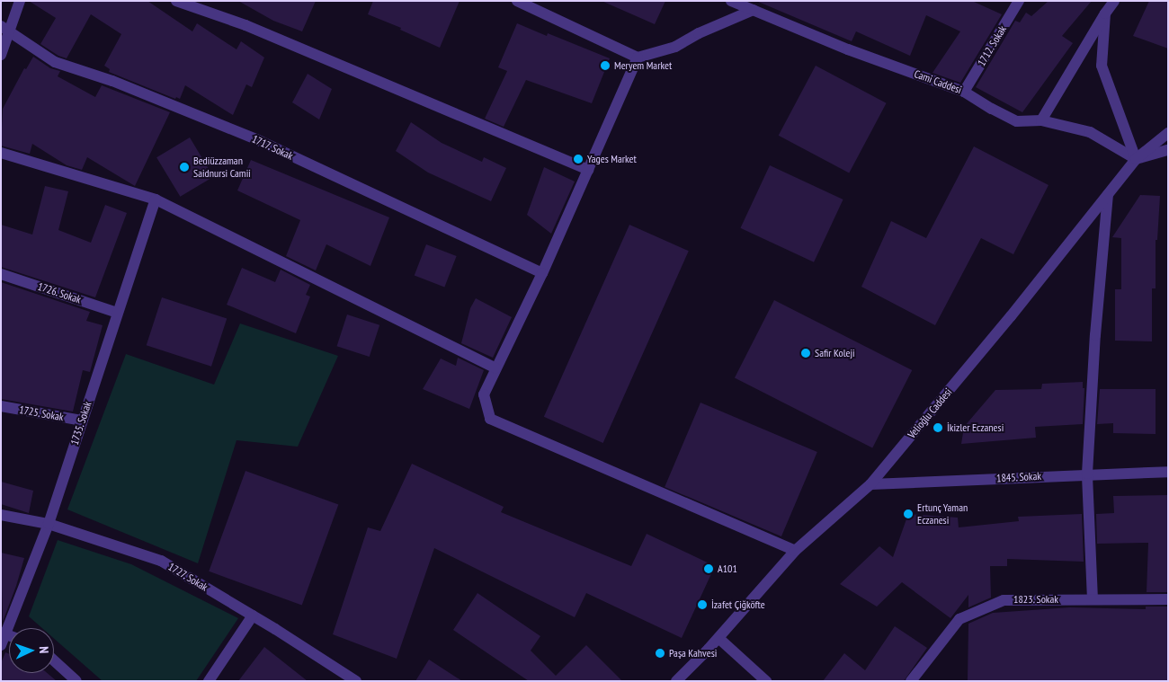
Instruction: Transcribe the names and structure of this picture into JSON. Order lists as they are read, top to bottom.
{
  "streets": {
    "street": [
      "1712. Sokak",
      "Cami Caddesi",
      "1717. Sokak",
      "1726. Sokak",
      "1725. Sokak",
      "Velioğlu Caddesi",
      "1735. Sokak",
      "1845. Sokak",
      "1727. Sokak",
      "1823. Sokak"
    ]
  },
  "crossings": [
    ["1712. Sokak", "Cami Caddesi"],
    ["Cami Caddesi", "Velioğlu Caddesi"],
    ["1726. Sokak", "1735. Sokak"],
    ["1725. Sokak", "1735. Sokak"],
    ["Velioğlu Caddesi", "1845. Sokak"],
    ["1735. Sokak", "1727. Sokak"]
  ],
  "places": [
    "Meryem Market",
    "Yages Market",
    "Bediüzzaman Saidnursi Camii",
    "Safir Koleji",
    "İkizler Eczanesi",
    "Ertunç Yaman Eczanesi",
    "A101",
    "İzafet Çiğköfte",
    "Paşa Kahvesi"
  ],
  "north": "right"
}
